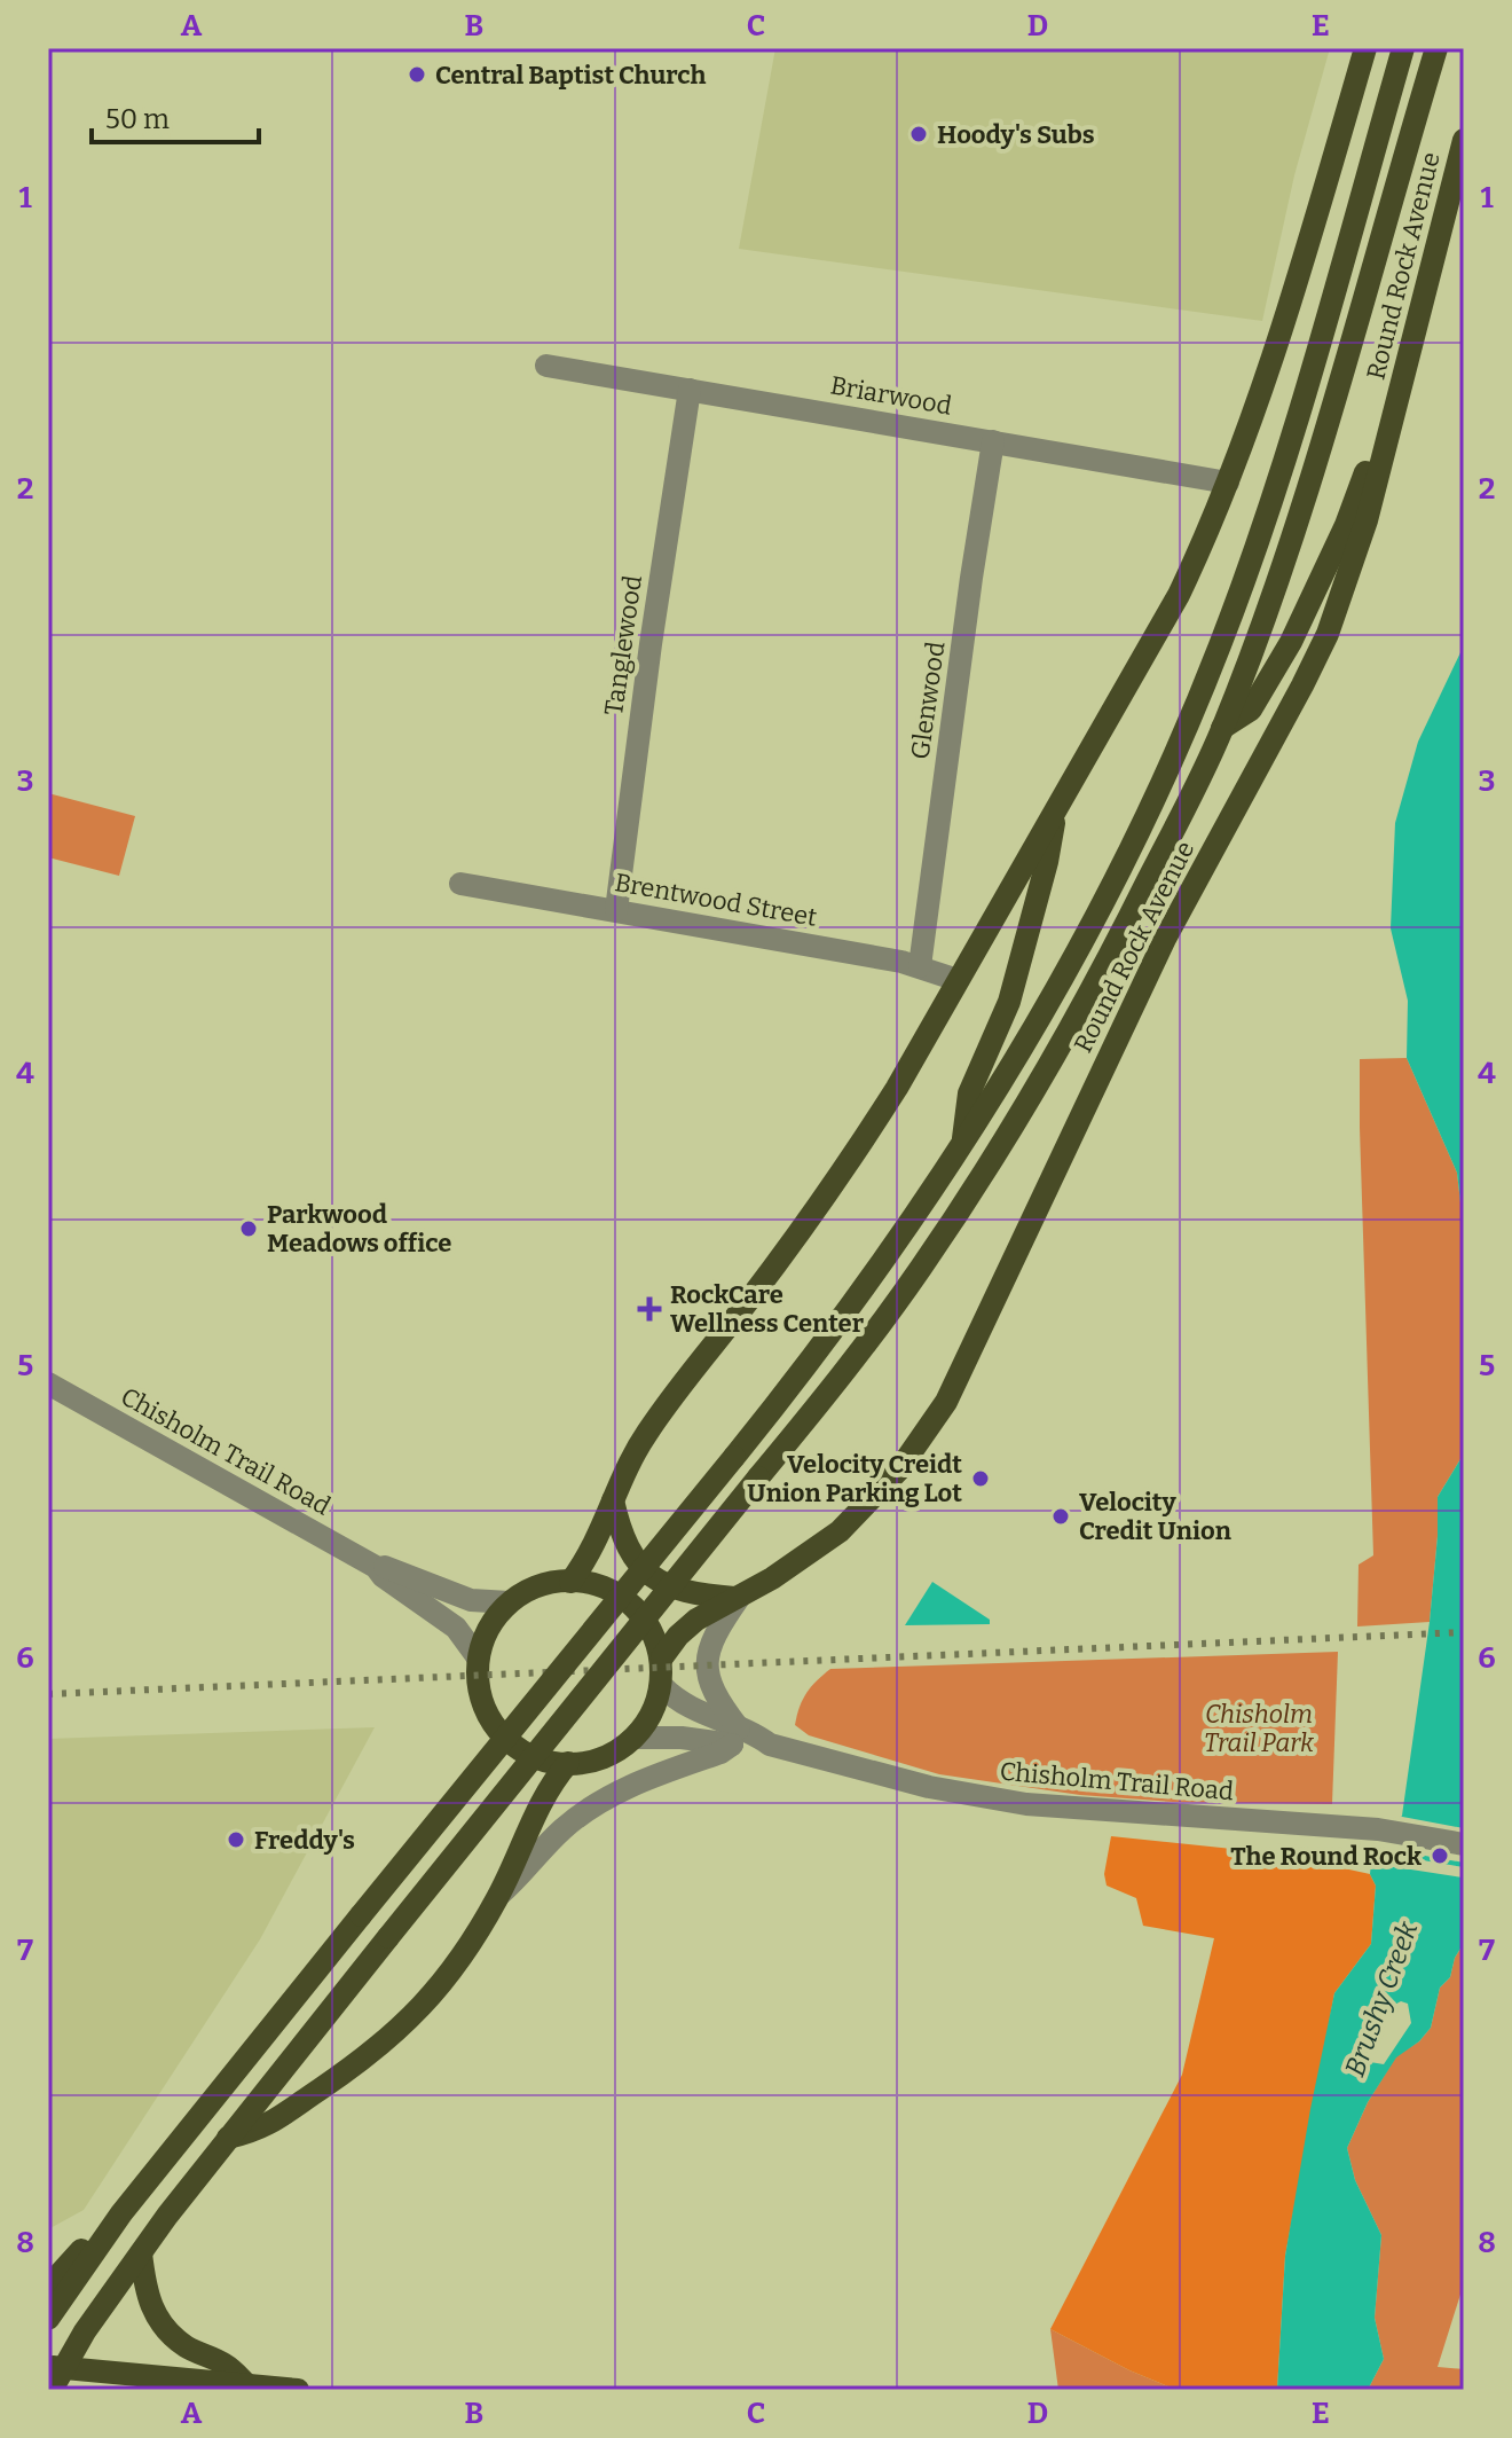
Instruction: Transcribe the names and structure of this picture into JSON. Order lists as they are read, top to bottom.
{
  "streets": {
    "main road": ["Round Rock Avenue"],
    "street": [
      "Briarwood",
      "Tanglewood",
      "Glenwood",
      "Brentwood Street",
      "Chisholm Trail Road"
    ]
  },
  "crossings": [
    ["Round Rock Avenue", "Chisholm Trail Road"],
    ["Briarwood", "Tanglewood"],
    ["Briarwood", "Glenwood"],
    ["Tanglewood", "Brentwood Street"],
    ["Glenwood", "Brentwood Street"]
  ],
  "water": ["Brushy Creek"],
  "parks": ["Chisholm Trail Park"],
  "places": {
    "other": [
      "Central Baptist Church",
      "Hoody's Subs",
      "Parkwood Meadows office",
      "Velocity Creidt Union Parking Lot",
      "Velocity Credit Union",
      "Freddy's",
      "The Round Rock"
    ],
    "health": ["RockCare Wellness Center"]
  },
  "scale_bar": "50 m",
  "grid": {
    "columns": [
      "A",
      "B",
      "C",
      "D",
      "E"
    ],
    "rows": [
      "1",
      "2",
      "3",
      "4",
      "5",
      "6",
      "7",
      "8"
    ]
  }
}
